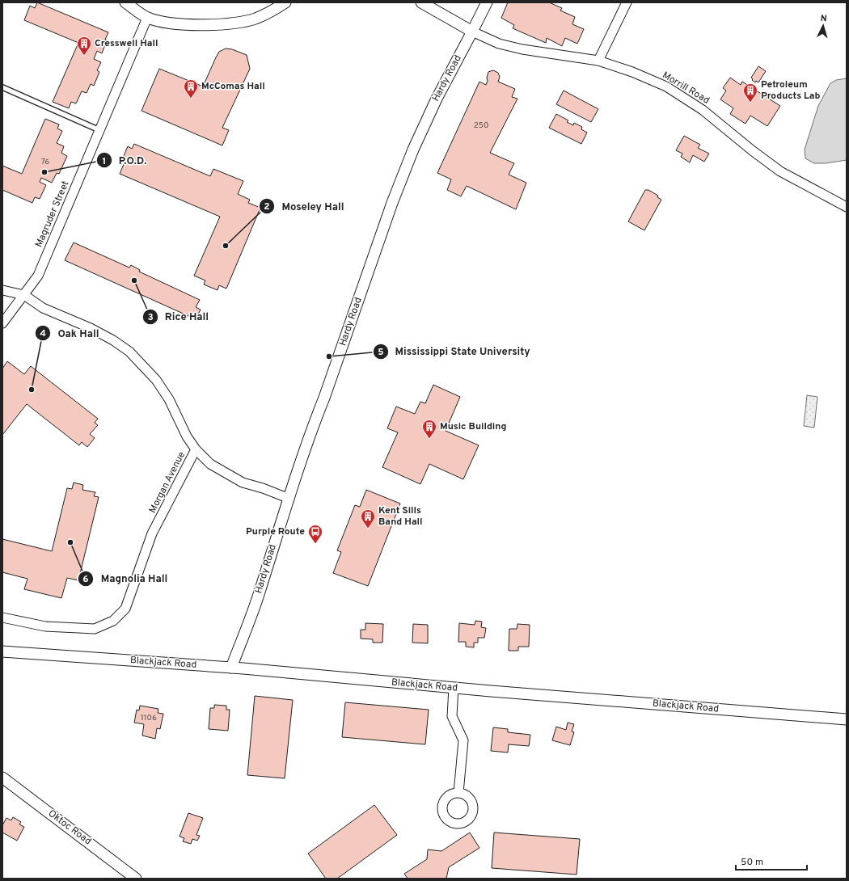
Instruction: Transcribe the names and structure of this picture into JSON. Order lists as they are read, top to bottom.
{
  "streets": {
    "street": [
      "Hardy Road",
      "Morrill Road",
      "Magruder Street",
      "Morgan Avenue",
      "Blackjack Road",
      "Oktoc Road"
    ]
  },
  "crossings": [
    ["Hardy Road", "Morrill Road"],
    ["Hardy Road", "Blackjack Road"],
    ["Magruder Street", "Morgan Avenue"]
  ],
  "places": {
    "building": [
      "Cresswell Hall",
      "McComas Hall",
      "Petroleum Products Lab",
      "Music Building",
      "Kent Sills Band Hall"
    ],
    "other": [
      "P.O.D.",
      "Moseley Hall",
      "Rice Hall",
      "Mississippi State University",
      "Oak Hall",
      "Magnolia Hall"
    ],
    "bus stop": ["Purple Route"]
  },
  "house_numbers": ["250", "76", "1106"],
  "scale_bar": "50 m",
  "north": "top"
}
